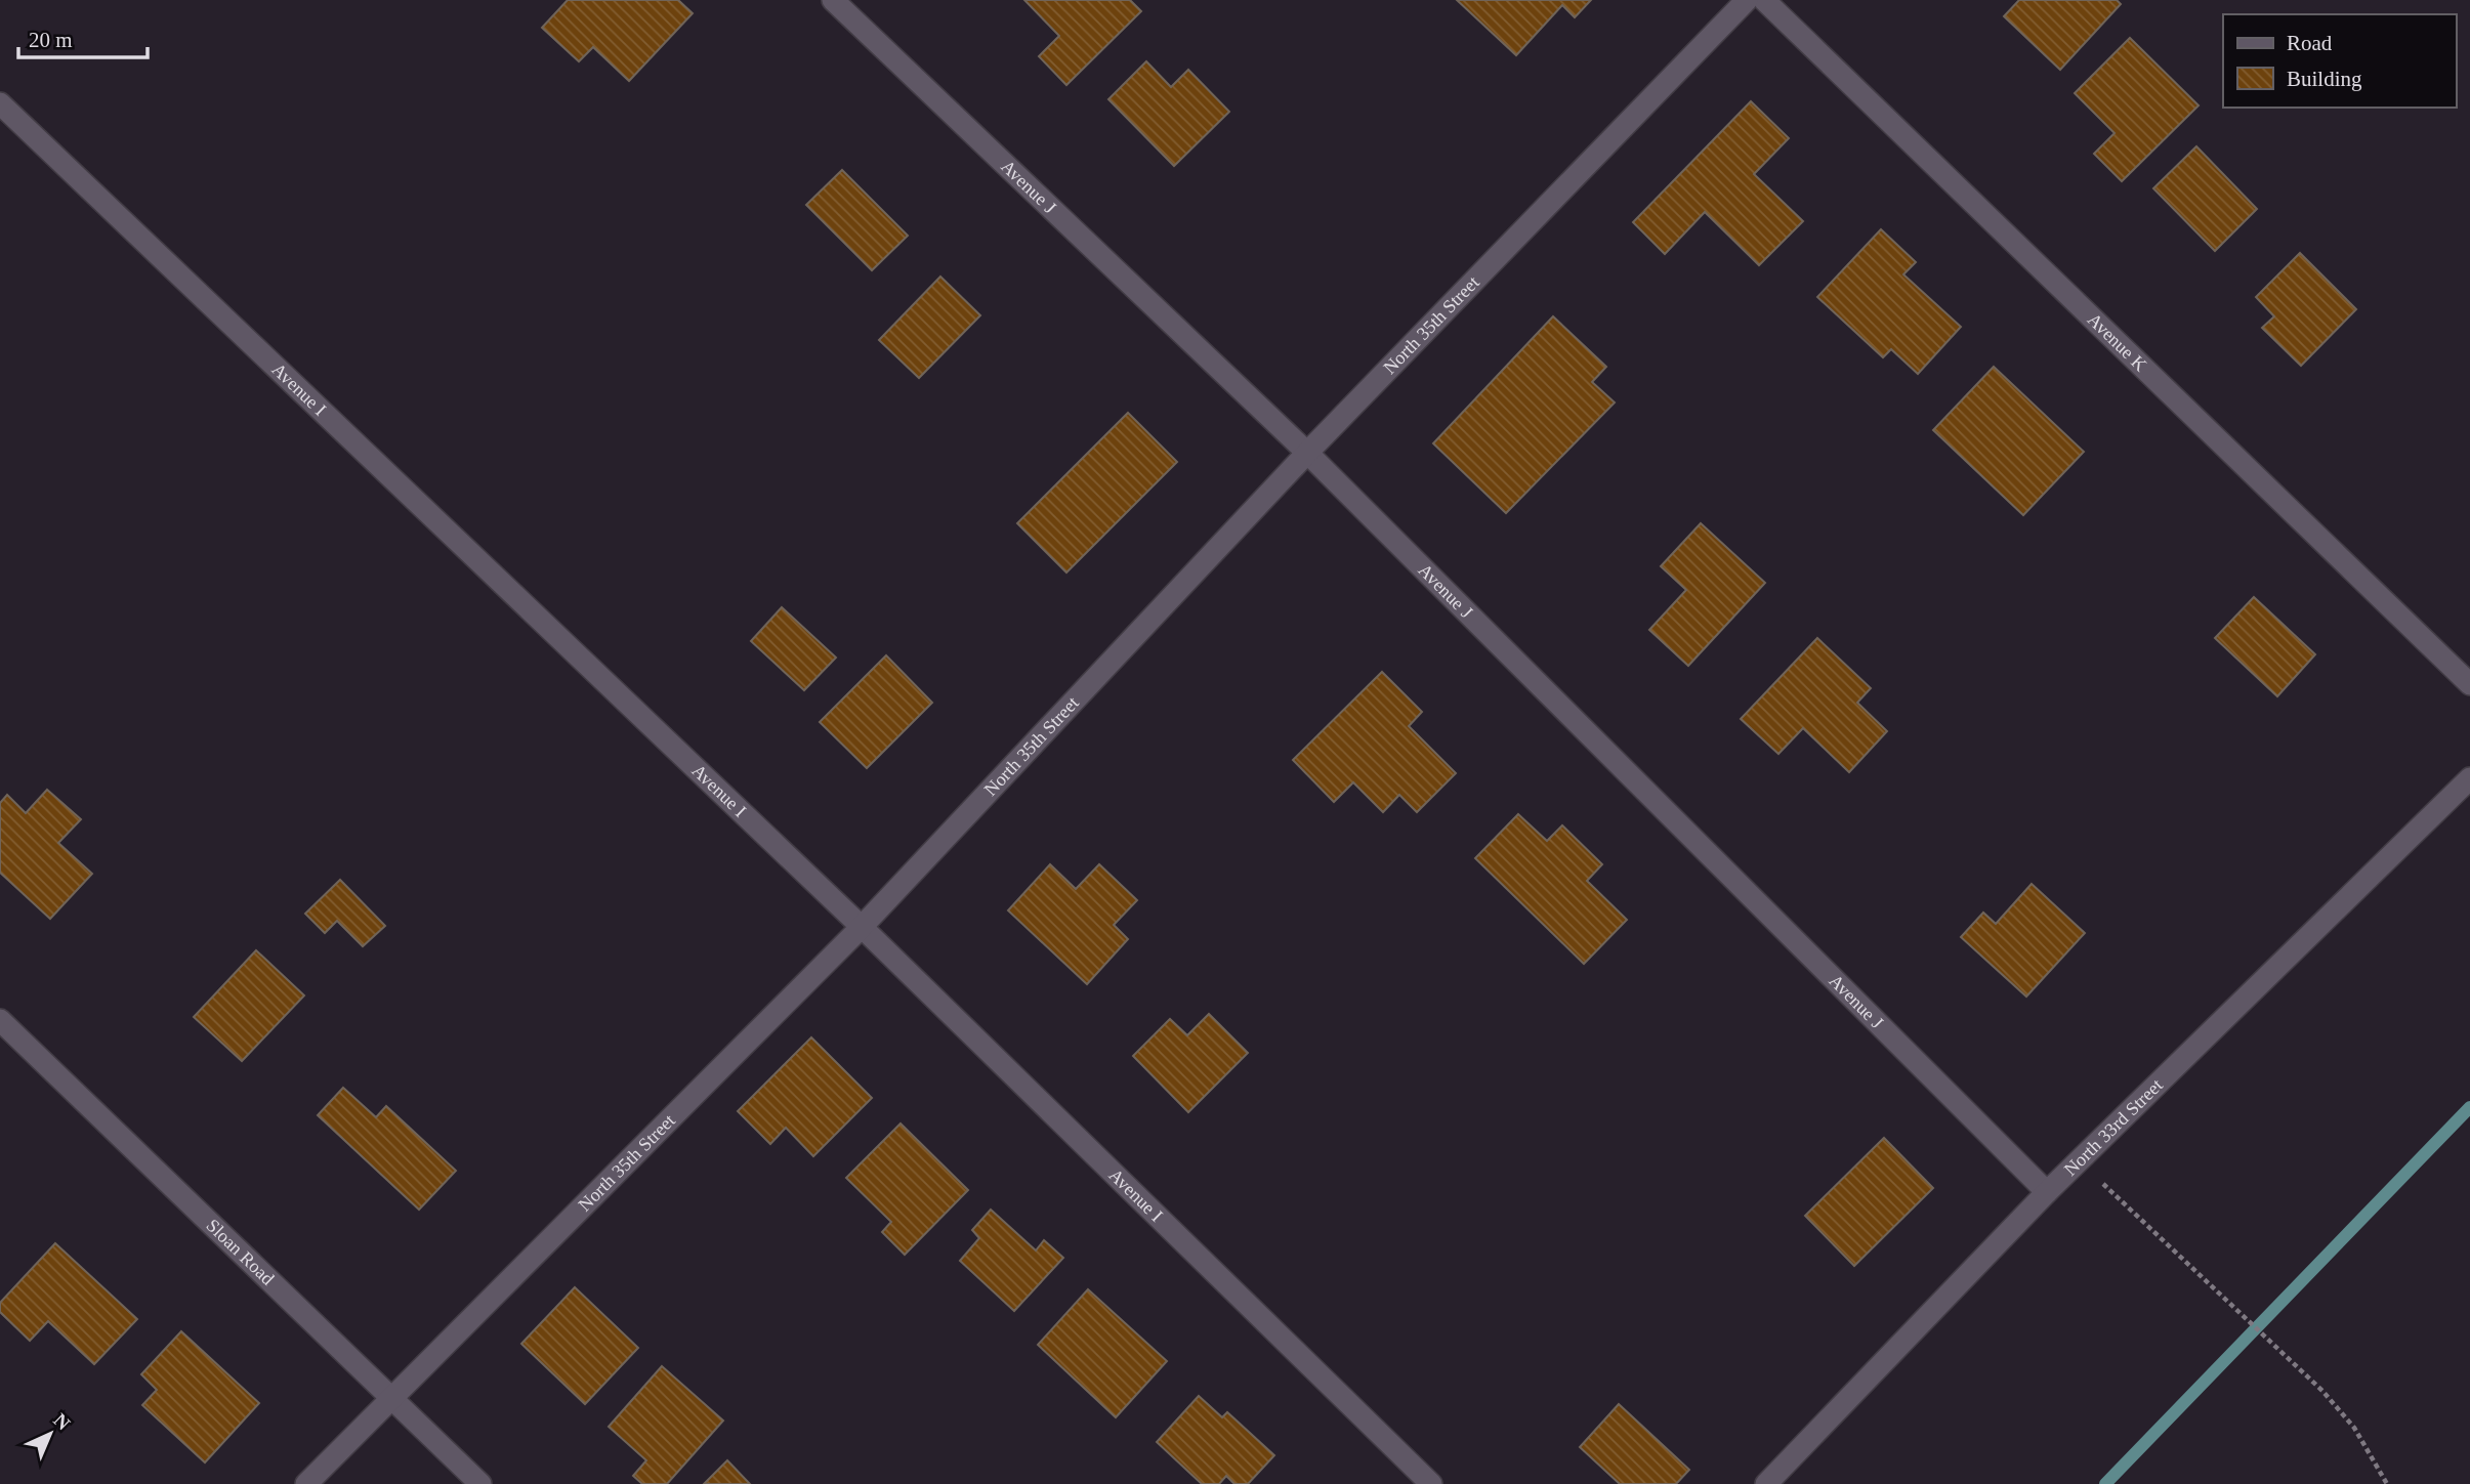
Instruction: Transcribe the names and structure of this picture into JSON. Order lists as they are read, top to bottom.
{
  "streets": {
    "street": [
      "Avenue J",
      "North 35th Street",
      "Avenue K",
      "Avenue I",
      "North 33rd Street",
      "Sloan Road"
    ]
  },
  "crossings": [
    ["Avenue J", "North 35th Street"],
    ["Avenue J", "North 33rd Street"],
    ["North 35th Street", "Avenue I"],
    ["North 35th Street", "Sloan Road"]
  ],
  "legend": ["Road", "Building"],
  "scale_bar": "20 m",
  "north": "top right"
}
